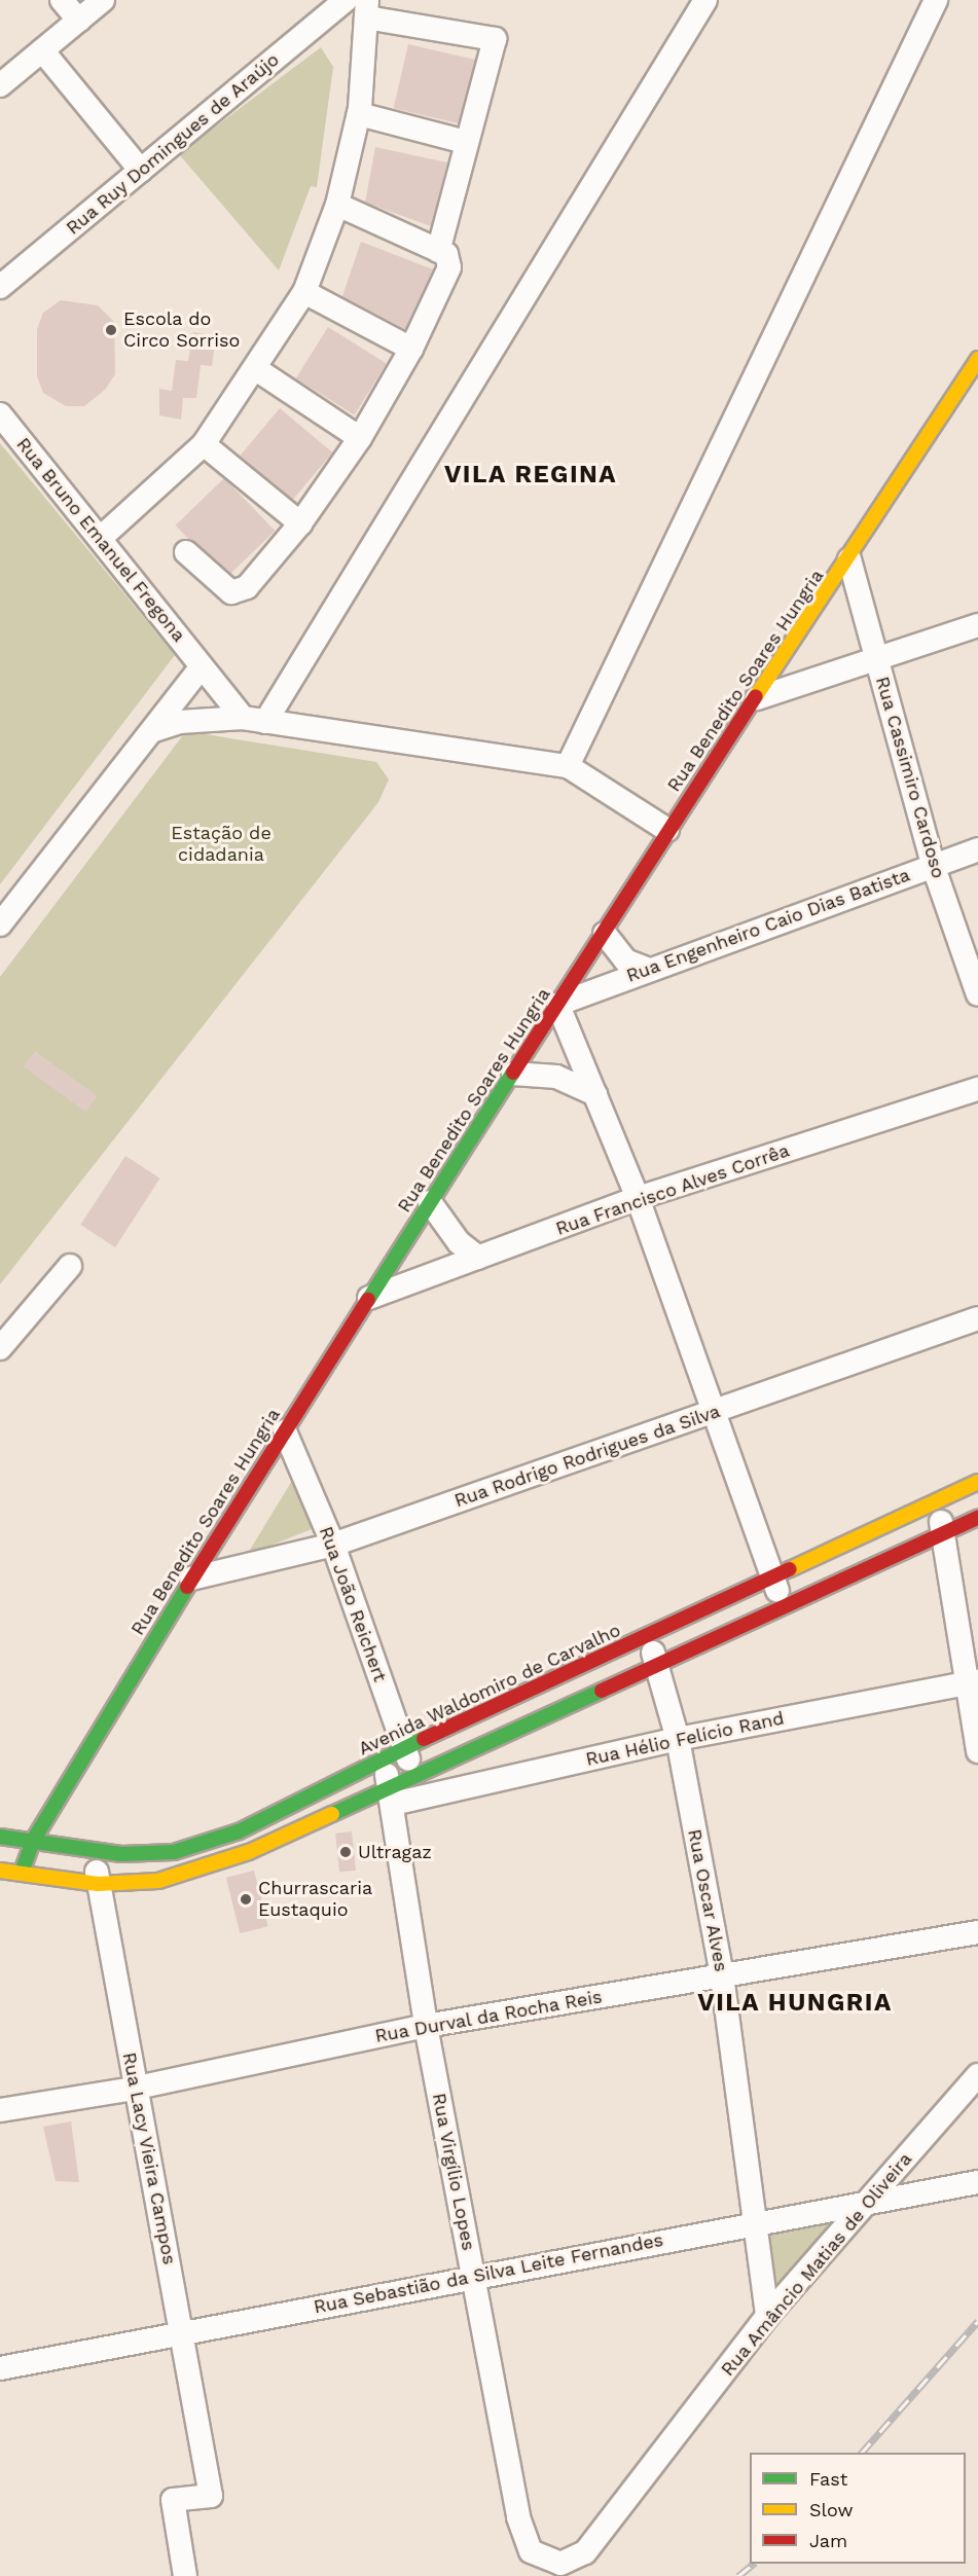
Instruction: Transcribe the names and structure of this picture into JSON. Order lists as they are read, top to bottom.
{
  "streets": {
    "main road": ["Rua Benedito Soares Hungria", "Avenida Waldomiro de Carvalho"],
    "street": [
      "Rua Ruy Domingues de Araújo",
      "Rua Bruno Emanuel Fregona",
      "Rua Cassimiro Cardoso",
      "Rua Engenheiro Caio Dias Batista",
      "Rua Francisco Alves Corrêa",
      "Rua Rodrigo Rodrigues da Silva",
      "Rua João Reichert",
      "Rua Hélio Felício Rand",
      "Rua Oscar Alves",
      "Rua Durval da Rocha Reis",
      "Rua Lacy Vieira Campos",
      "Rua Virgílio Lopes",
      "Rua Amâncio Matias de Oliveira",
      "Rua Sebastião da Silva Leite Fernandes"
    ]
  },
  "crossings": [
    ["Rua Benedito Soares Hungria", "Rua Cassimiro Cardoso"],
    ["Rua Benedito Soares Hungria", "Rua Engenheiro Caio Dias Batista"],
    ["Rua Benedito Soares Hungria", "Rua Francisco Alves Corrêa"],
    ["Rua Benedito Soares Hungria", "Rua Rodrigo Rodrigues da Silva"],
    ["Rua Benedito Soares Hungria", "Rua João Reichert"],
    ["Rua Benedito Soares Hungria", "Avenida Waldomiro de Carvalho"],
    ["Rua Cassimiro Cardoso", "Rua Engenheiro Caio Dias Batista"],
    ["Rua Rodrigo Rodrigues da Silva", "Rua João Reichert"],
    ["Rua João Reichert", "Avenida Waldomiro de Carvalho"],
    ["Avenida Waldomiro de Carvalho", "Rua Oscar Alves"],
    ["Avenida Waldomiro de Carvalho", "Rua Lacy Vieira Campos"],
    ["Avenida Waldomiro de Carvalho", "Rua Virgílio Lopes"],
    ["Rua Hélio Felício Rand", "Rua Oscar Alves"],
    ["Rua Hélio Felício Rand", "Rua Virgílio Lopes"],
    ["Rua Oscar Alves", "Rua Durval da Rocha Reis"],
    ["Rua Oscar Alves", "Rua Amâncio Matias de Oliveira"],
    ["Rua Oscar Alves", "Rua Sebastião da Silva Leite Fernandes"],
    ["Rua Durval da Rocha Reis", "Rua Lacy Vieira Campos"],
    ["Rua Durval da Rocha Reis", "Rua Virgílio Lopes"],
    ["Rua Lacy Vieira Campos", "Rua Sebastião da Silva Leite Fernandes"],
    ["Rua Virgílio Lopes", "Rua Amâncio Matias de Oliveira"],
    ["Rua Virgílio Lopes", "Rua Sebastião da Silva Leite Fernandes"],
    ["Rua Amâncio Matias de Oliveira", "Rua Sebastião da Silva Leite Fernandes"]
  ],
  "districts": ["VILA REGINA", "VILA HUNGRIA"],
  "parks": ["Estação de cidadania"],
  "places": ["Escola do Circo Sorriso", "Ultragaz", "Churrascaria Eustaquio"],
  "legend": ["Fast", "Slow", "Jam"]
}
